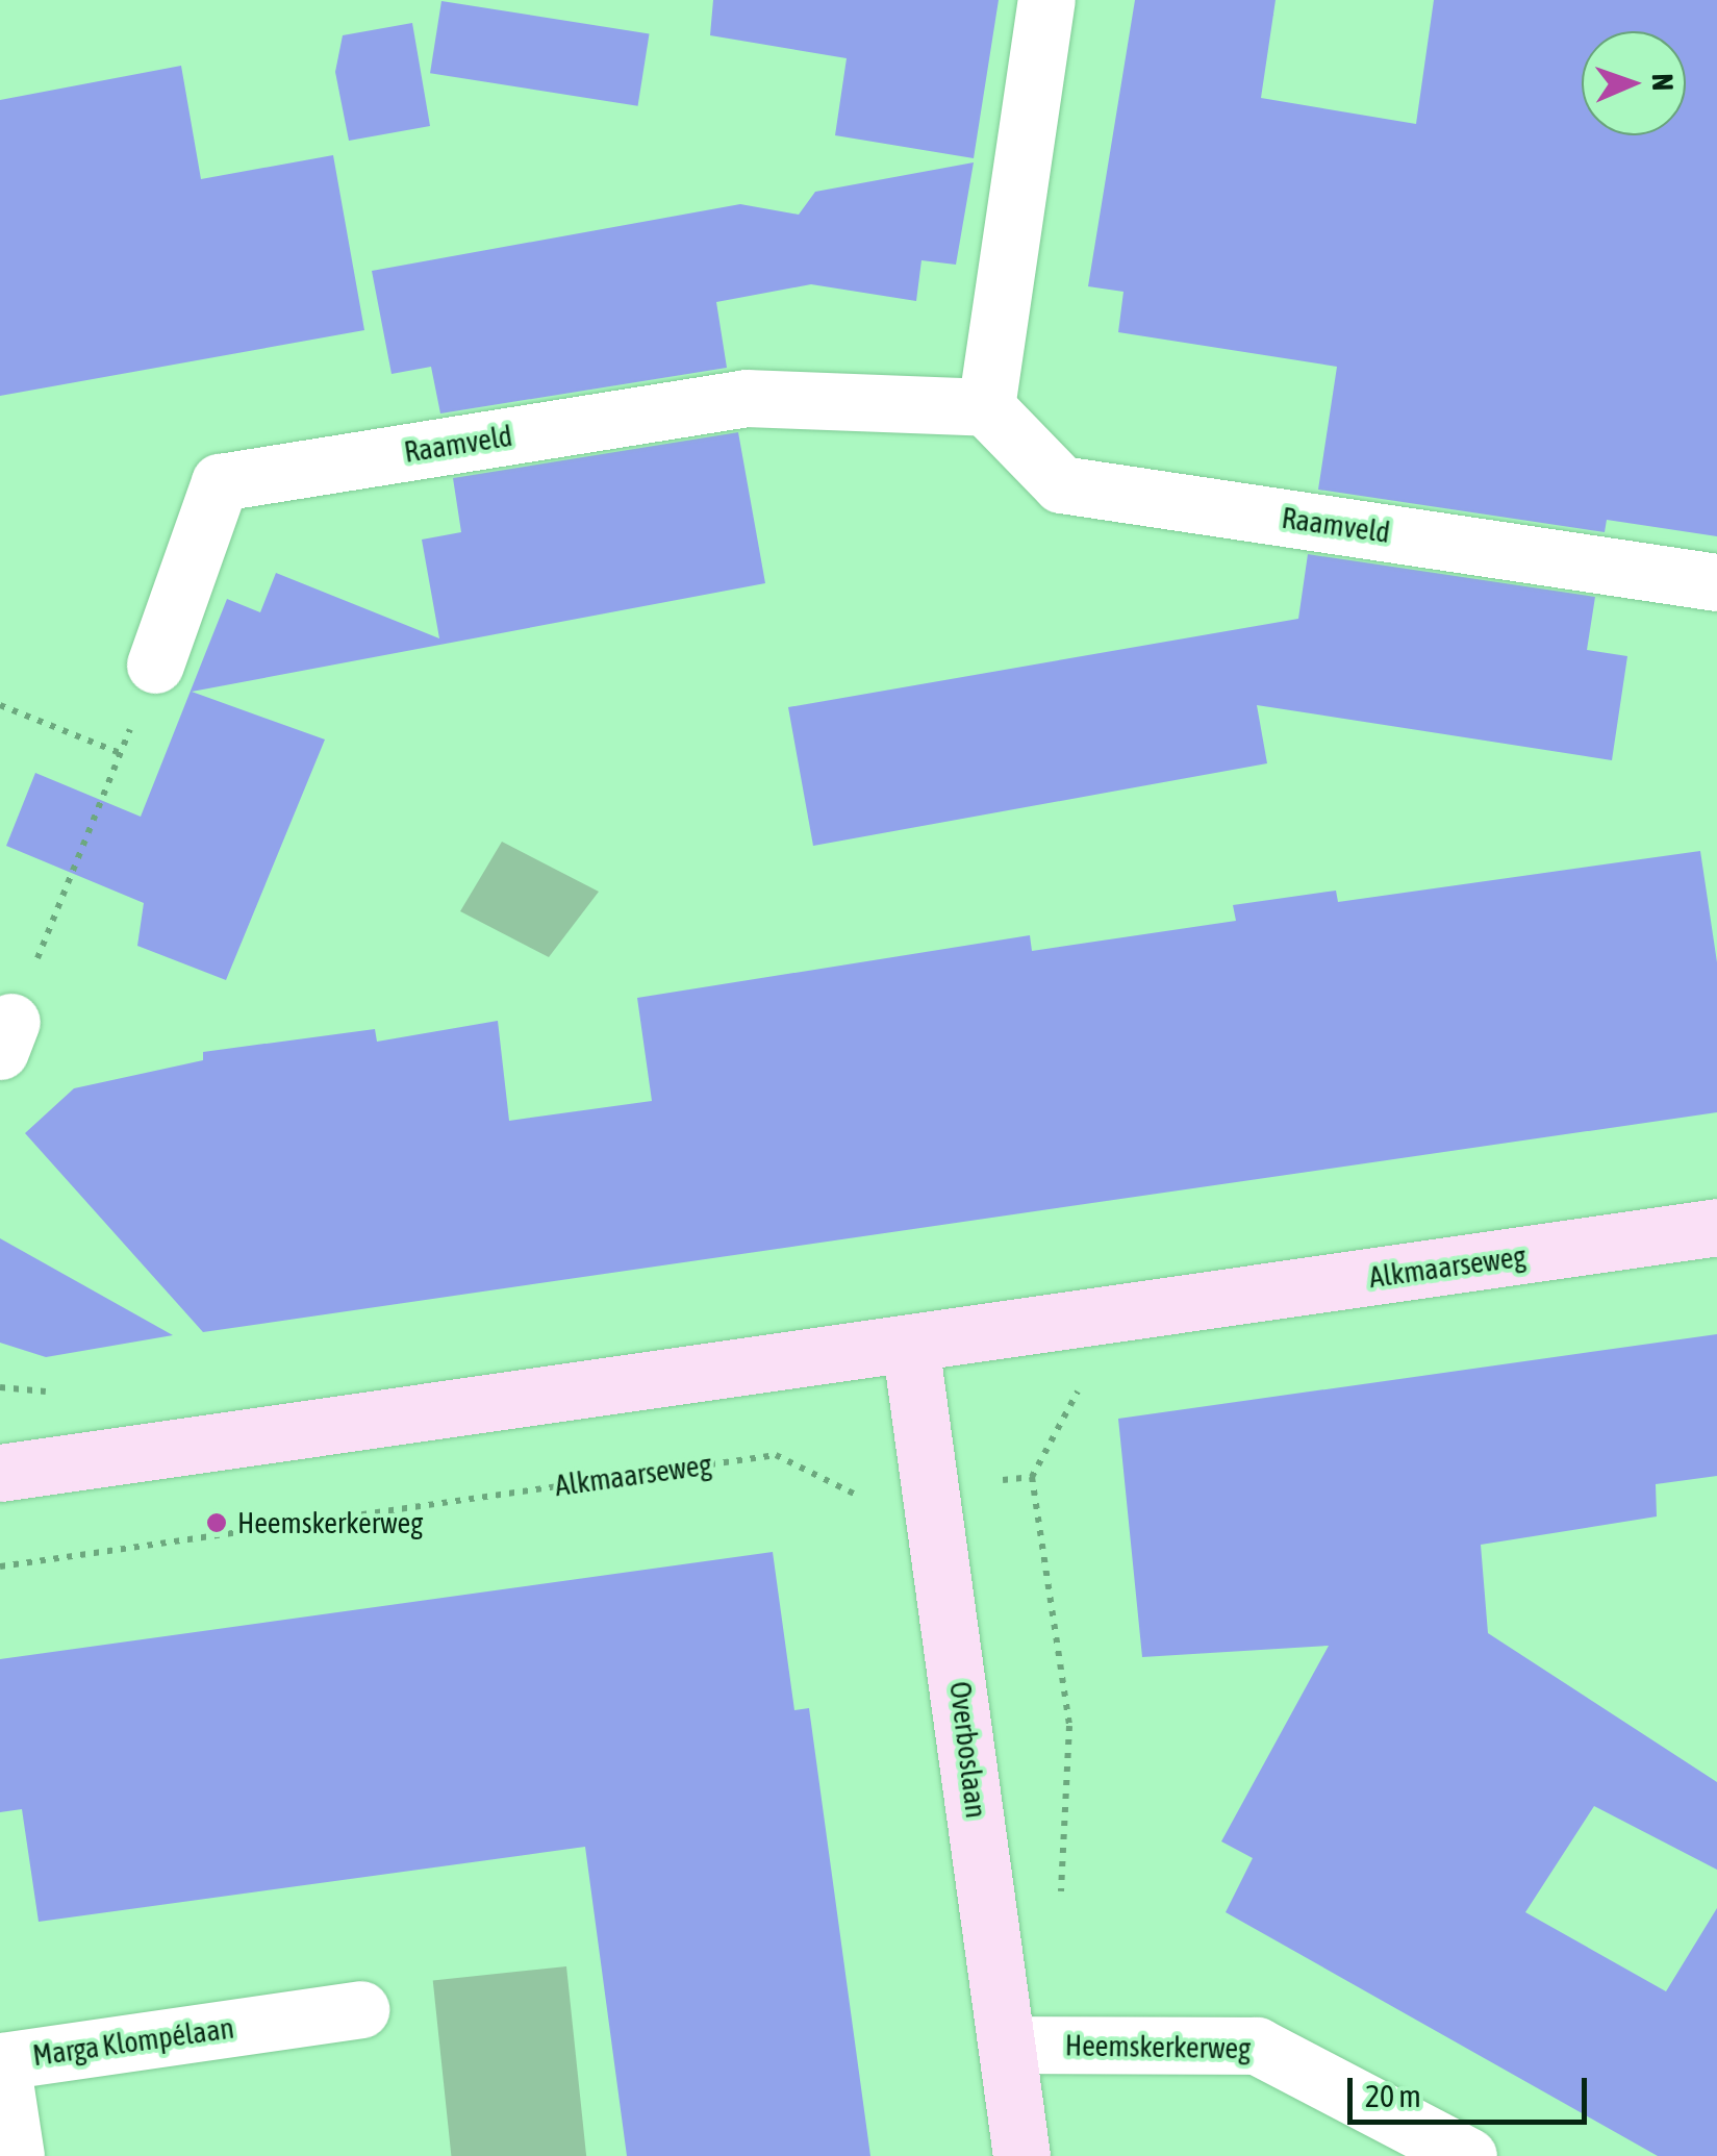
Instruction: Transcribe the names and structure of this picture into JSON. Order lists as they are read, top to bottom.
{
  "streets": {
    "street": [
      "Raamveld",
      "Alkmaarseweg",
      "Overboslaan",
      "Marga Klompélaan",
      "Heemskerkerweg"
    ]
  },
  "crossings": [
    ["Alkmaarseweg", "Overboslaan"],
    ["Overboslaan", "Heemskerkerweg"]
  ],
  "places": ["Heemskerkerweg"],
  "scale_bar": "20 m",
  "north": "right"
}
